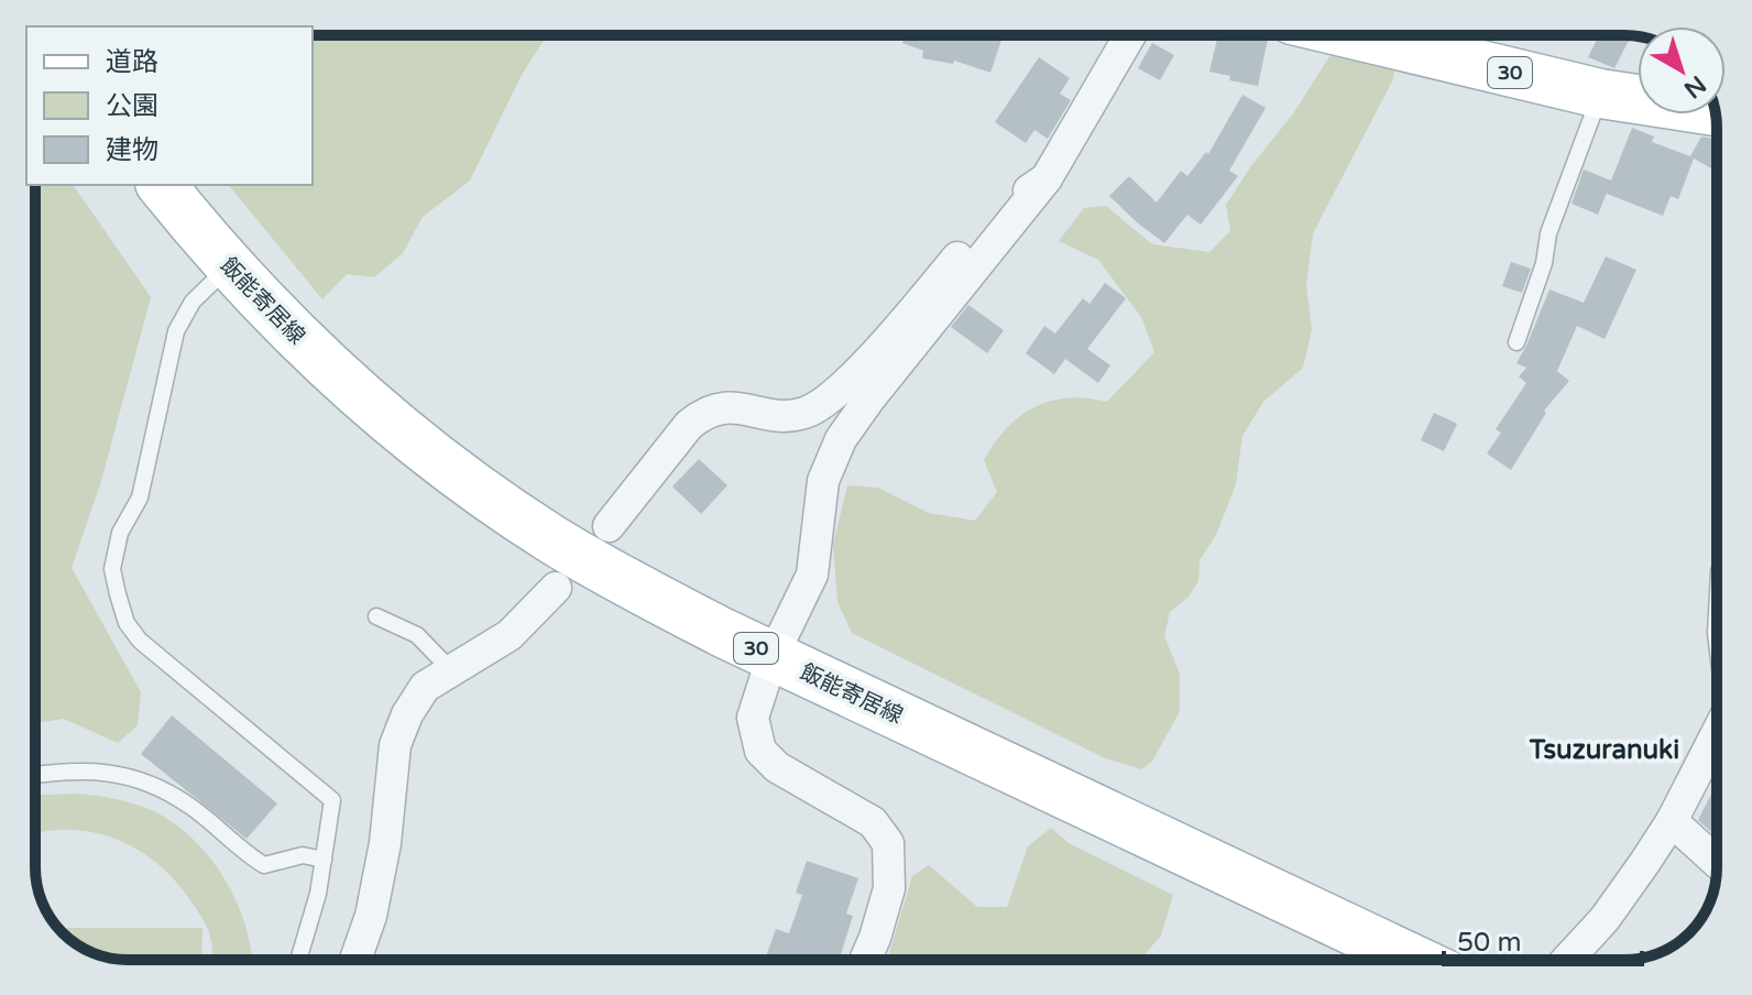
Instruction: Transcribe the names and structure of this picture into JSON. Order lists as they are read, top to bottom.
{
  "streets": {
    "main road": ["30", "飯能寄居線"]
  },
  "districts": ["Tsuzuranuki"],
  "legend": ["道路", "公園", "建物"],
  "scale_bar": "50 m",
  "north": "bottom right"
}
